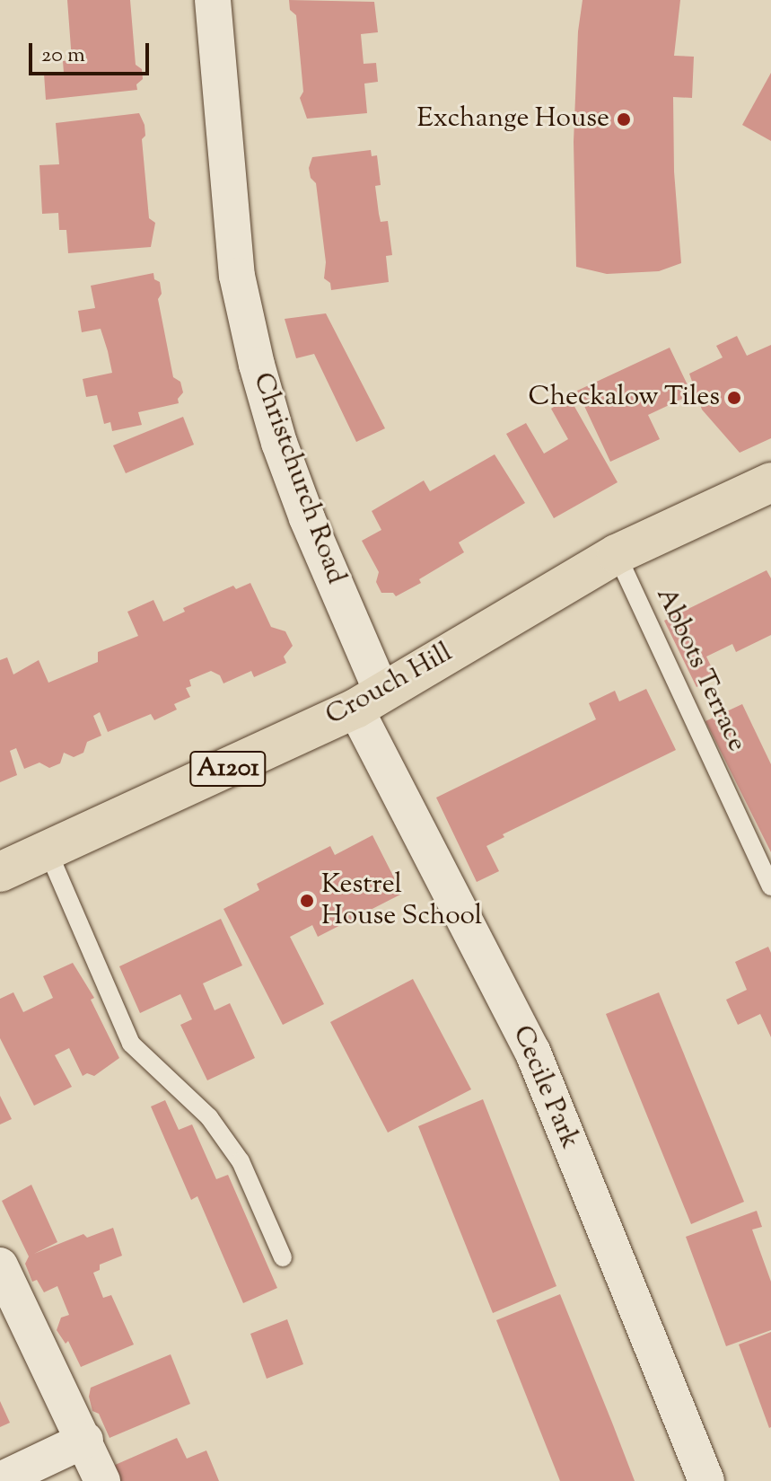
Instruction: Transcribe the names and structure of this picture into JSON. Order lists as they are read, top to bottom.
{
  "streets": {
    "main road": ["Crouch Hill", "A1201"],
    "street": ["Christchurch Road", "Cecile Park"],
    "lane": ["Abbots Terrace"]
  },
  "crossings": [
    ["Christchurch Road", "Crouch Hill"],
    ["Christchurch Road", "Cecile Park"],
    ["Abbots Terrace", "Crouch Hill"],
    ["Crouch Hill", "Cecile Park"]
  ],
  "places": ["Exchange House", "Checkalow Tiles", "Kestrel House School"],
  "scale_bar": "20 m"
}
